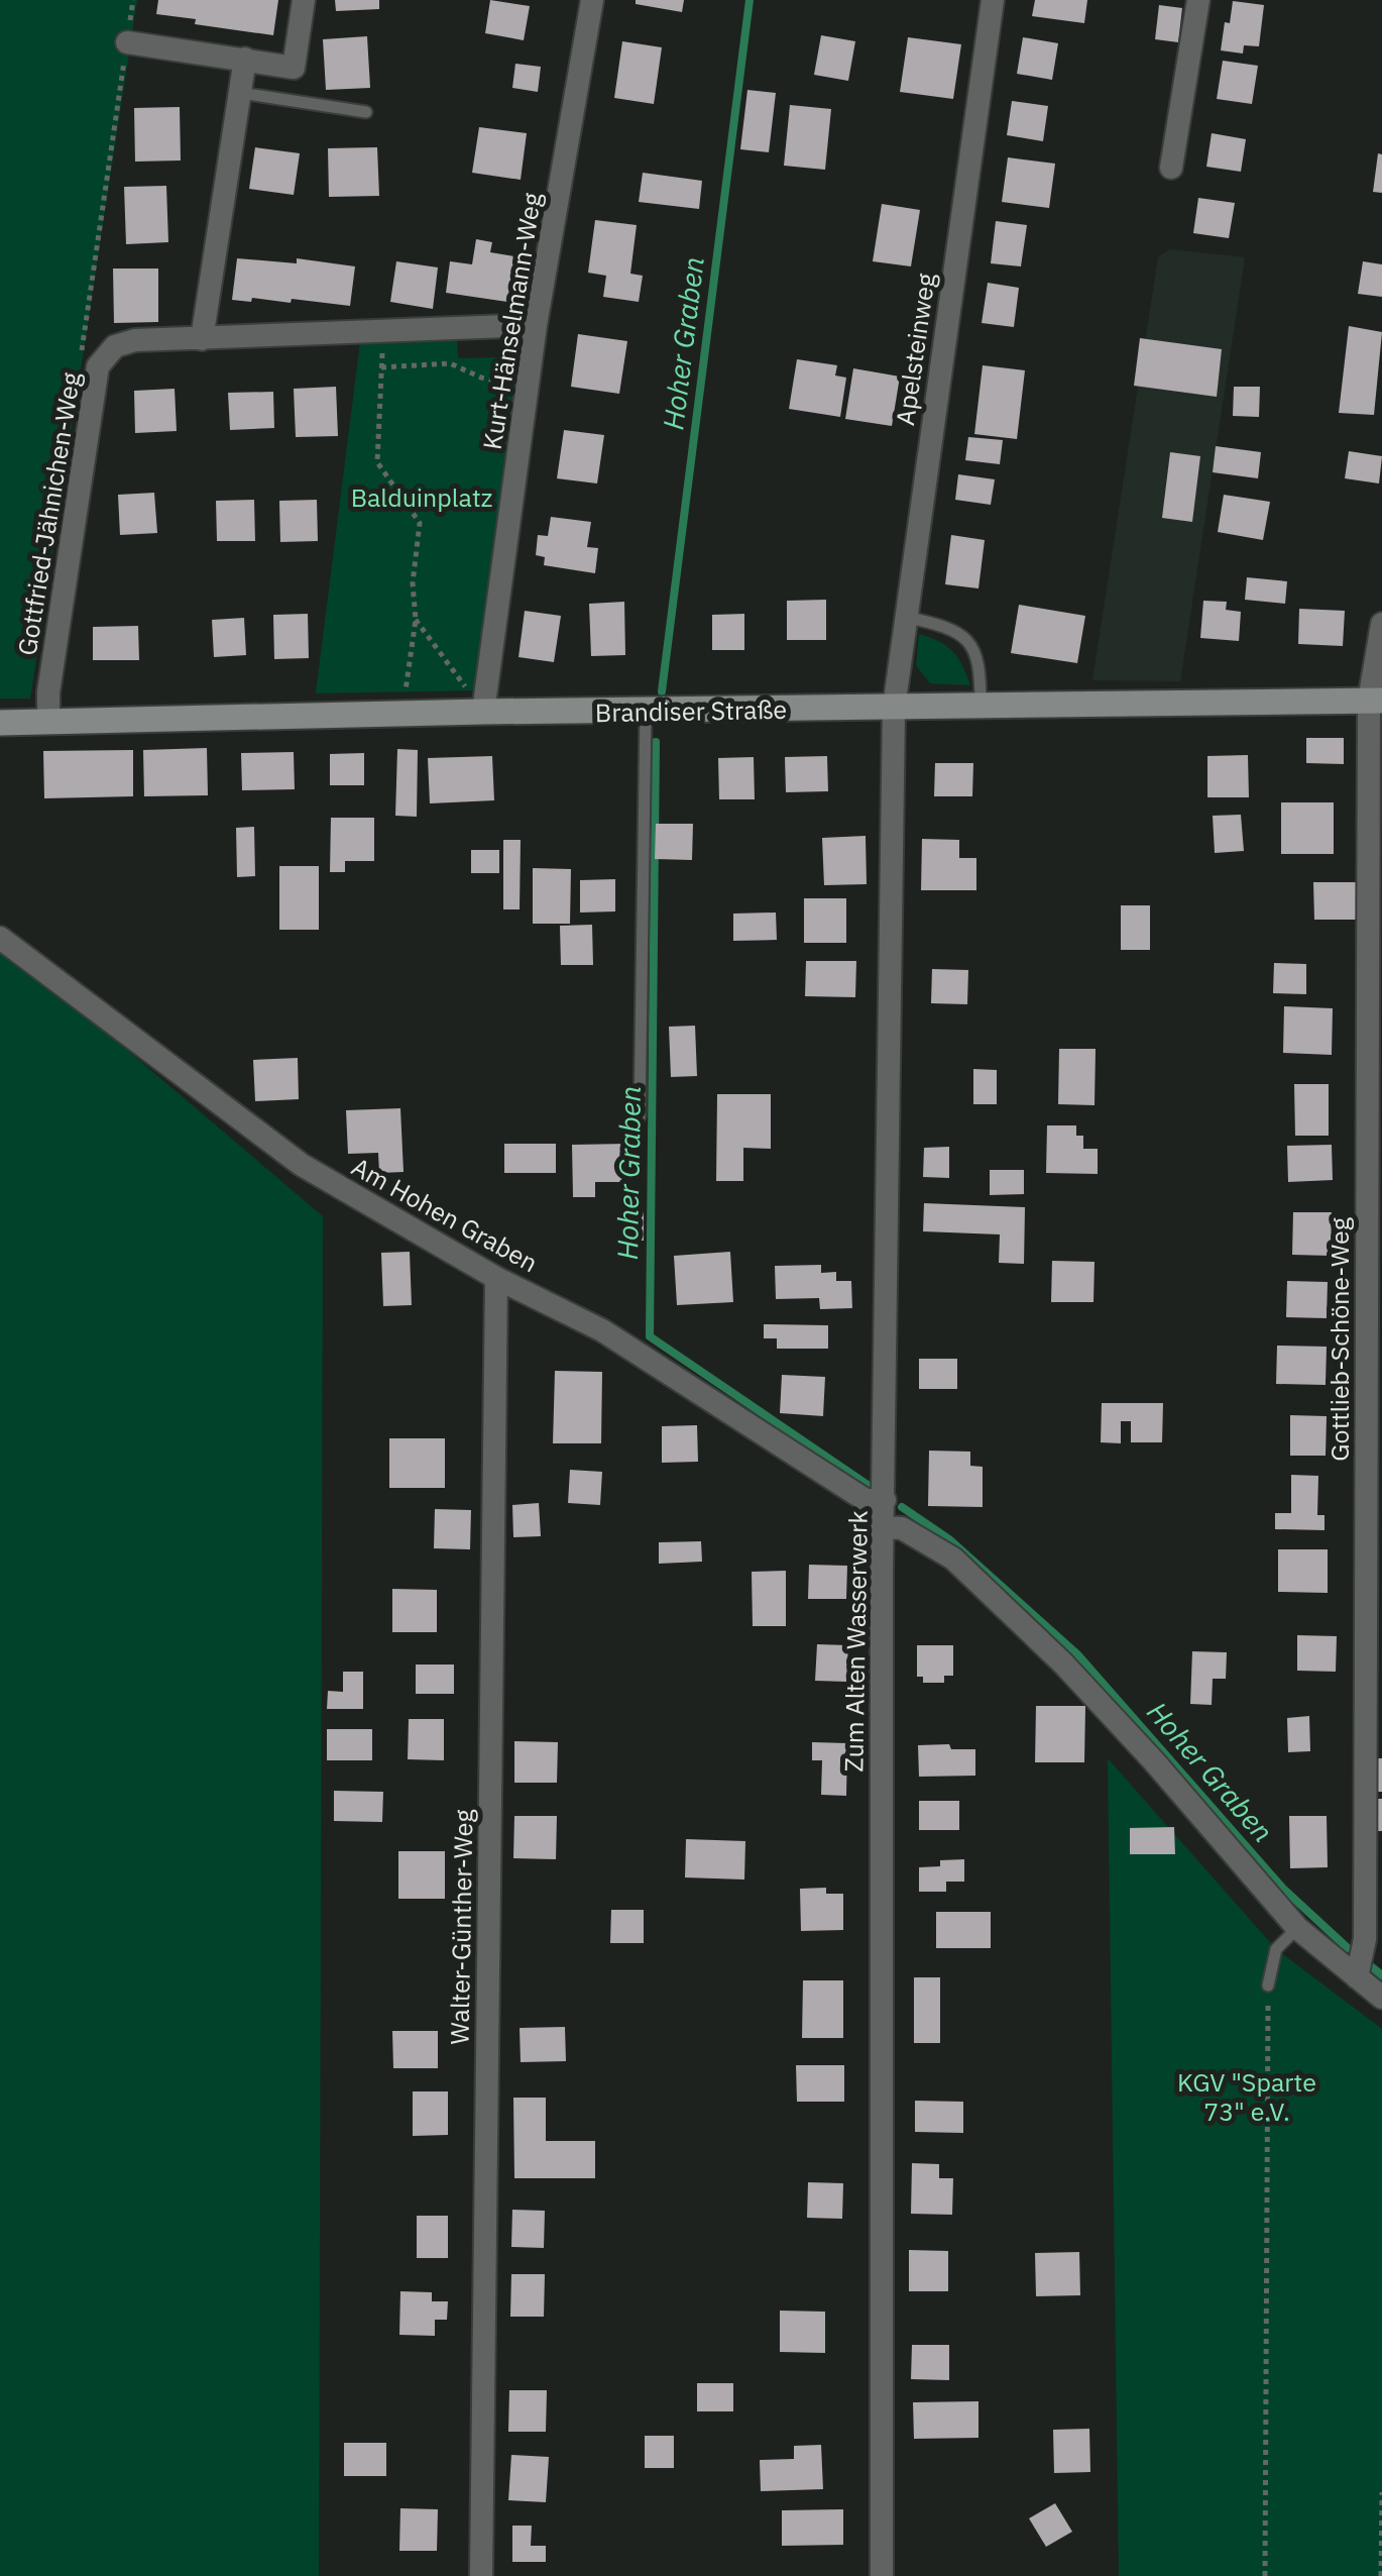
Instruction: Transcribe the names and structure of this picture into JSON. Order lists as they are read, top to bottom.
{
  "streets": {
    "street": [
      "Kurt-Hänselmann-Weg",
      "Apelsteinweg",
      "Gottfried-Jähnichen-Weg",
      "Brandiser Straße",
      "Am Hohen Graben",
      "Gottlieb-Schöne-Weg",
      "Zum Alten Wasserwerk",
      "Walter-Günther-Weg"
    ]
  },
  "crossings": [
    ["Kurt-Hänselmann-Weg", "Gottfried-Jähnichen-Weg"],
    ["Kurt-Hänselmann-Weg", "Brandiser Straße"],
    ["Apelsteinweg", "Brandiser Straße"],
    ["Apelsteinweg", "Zum Alten Wasserwerk"],
    ["Gottfried-Jähnichen-Weg", "Brandiser Straße"],
    ["Brandiser Straße", "Gottlieb-Schöne-Weg"],
    ["Brandiser Straße", "Zum Alten Wasserwerk"],
    ["Am Hohen Graben", "Zum Alten Wasserwerk"],
    ["Am Hohen Graben", "Walter-Günther-Weg"]
  ],
  "water": ["Hoher Graben"],
  "parks": ["Balduinplatz", "KGV \"Sparte 73\" e.V."]
}
